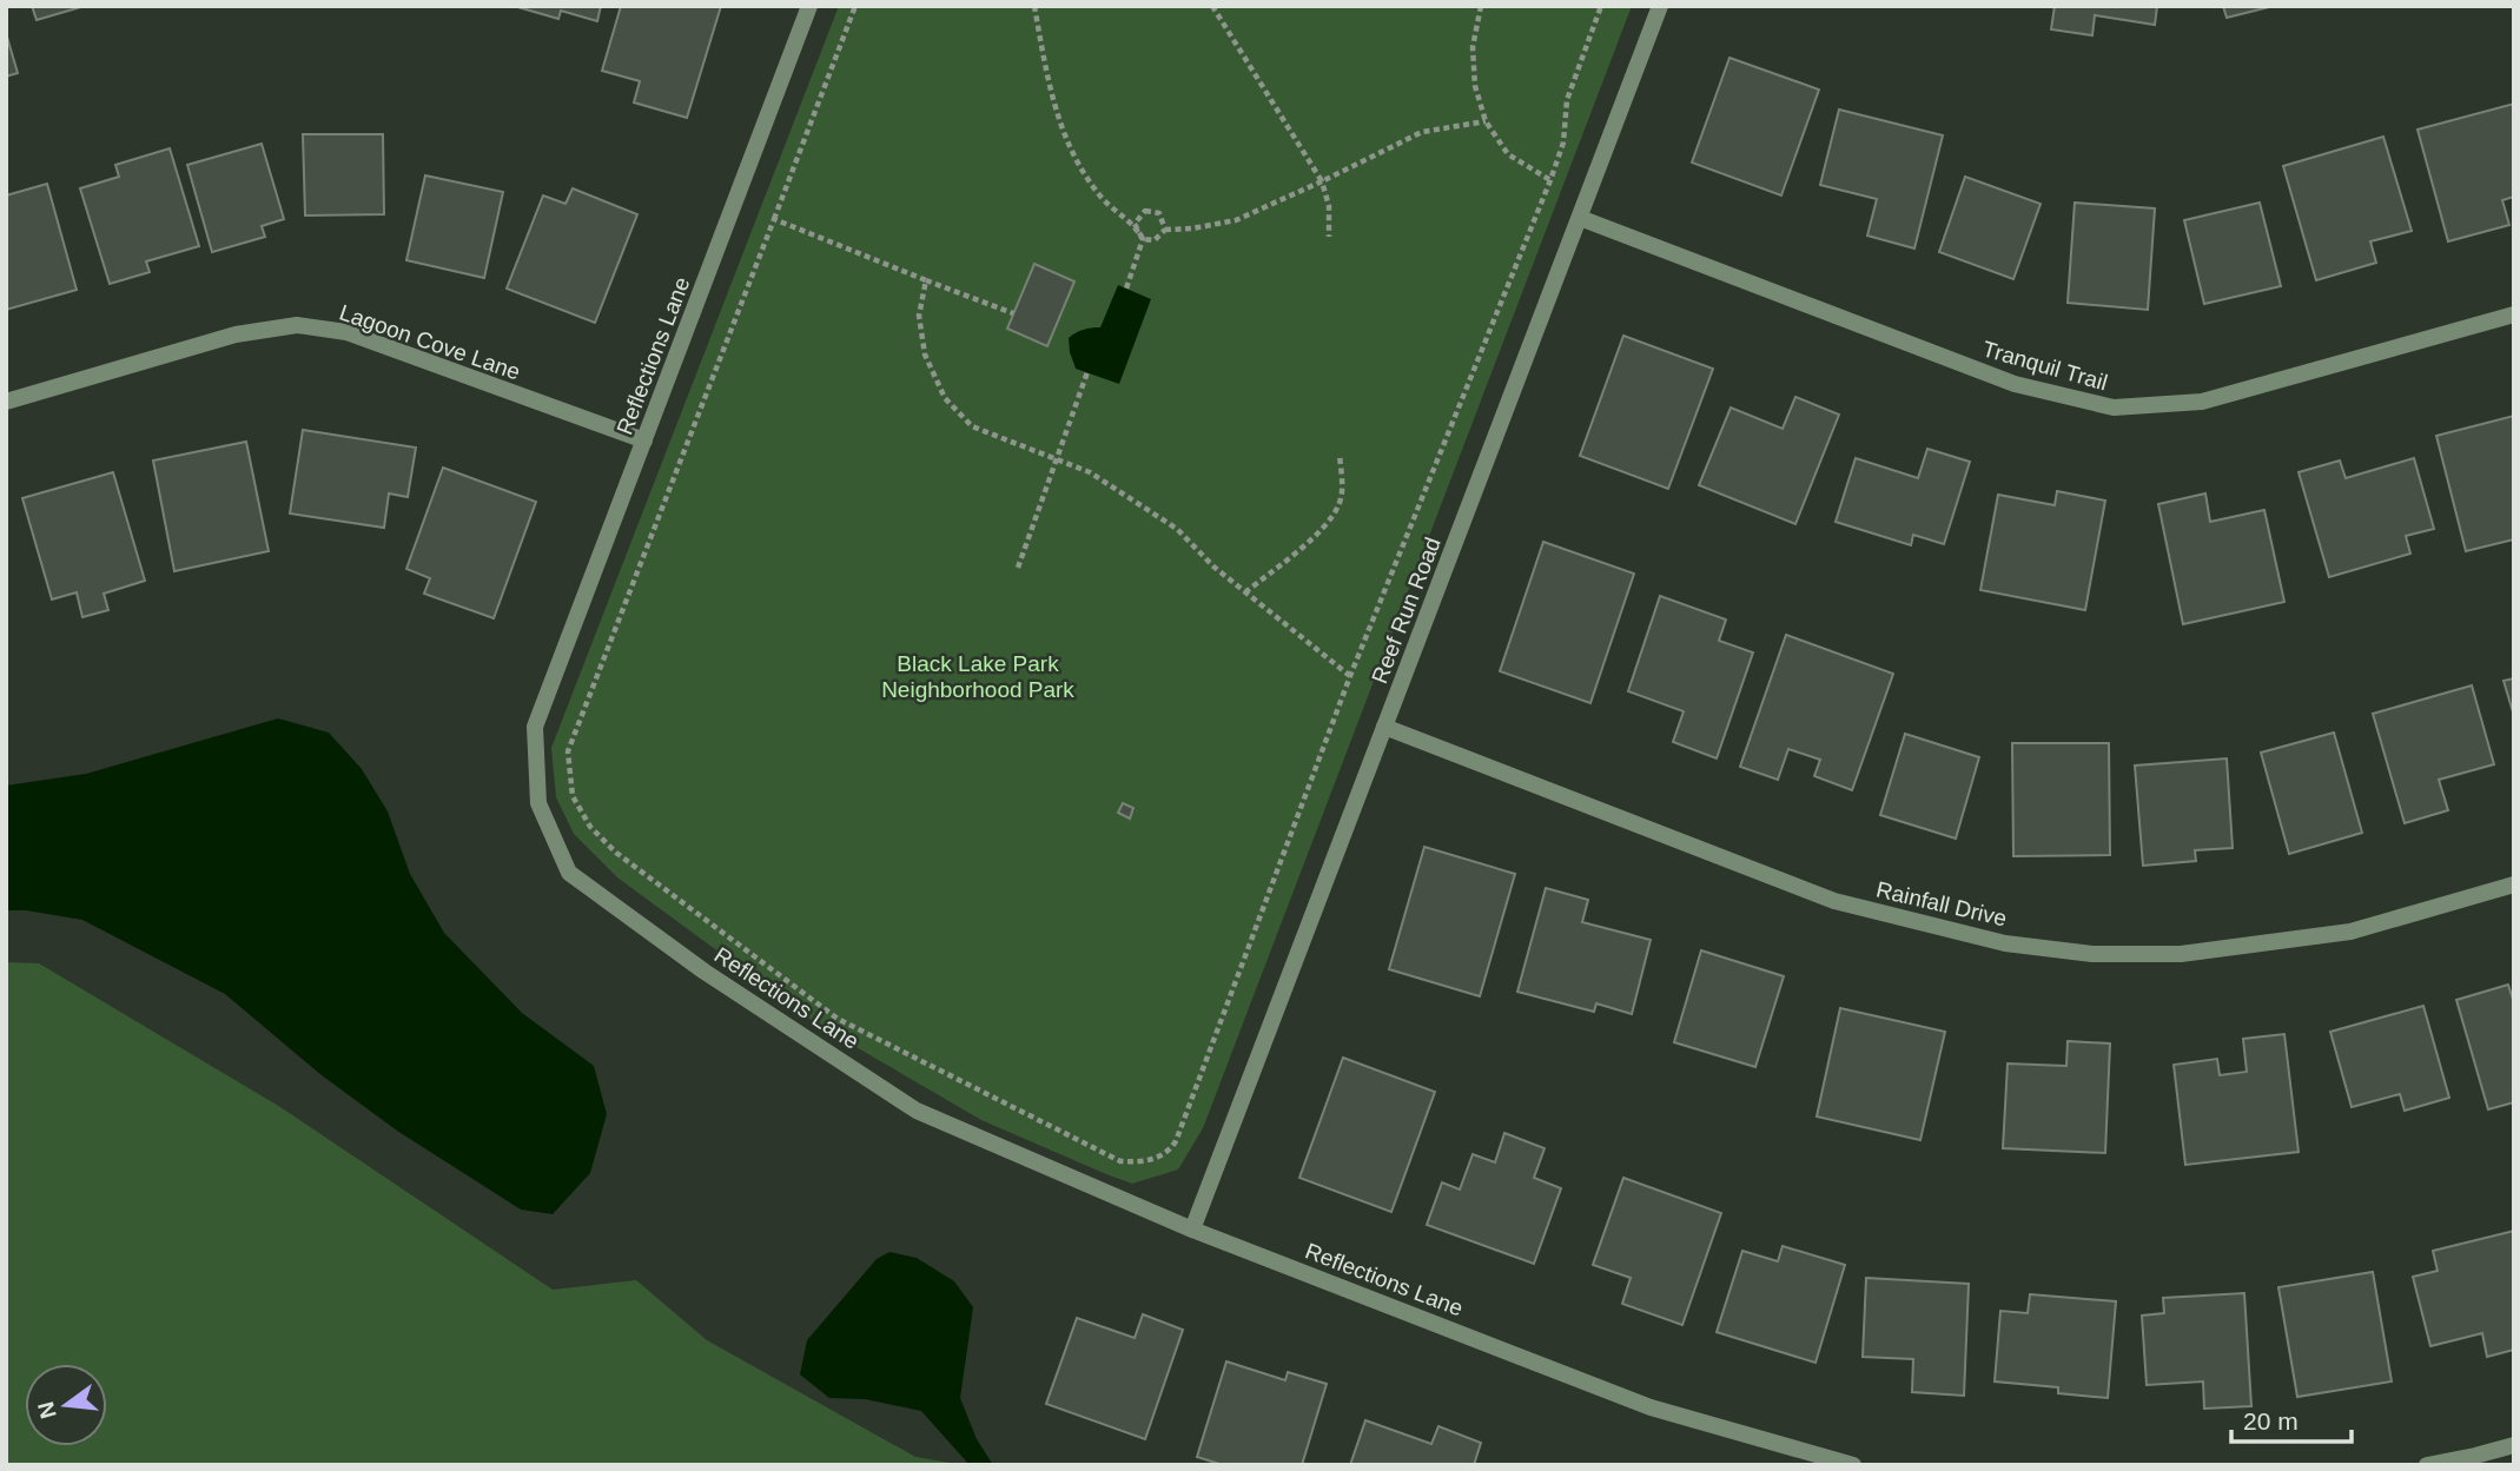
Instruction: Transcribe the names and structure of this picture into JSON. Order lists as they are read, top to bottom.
{
  "streets": {
    "street": [
      "Lagoon Cove Lane",
      "Reflections Lane",
      "Tranquil Trail",
      "Reef Run Road",
      "Rainfall Drive"
    ]
  },
  "crossings": [
    ["Lagoon Cove Lane", "Reflections Lane"],
    ["Reflections Lane", "Reef Run Road"],
    ["Tranquil Trail", "Reef Run Road"],
    ["Reef Run Road", "Rainfall Drive"]
  ],
  "parks": ["Black Lake Park Neighborhood Park"],
  "scale_bar": "20 m",
  "north": "left"
}
